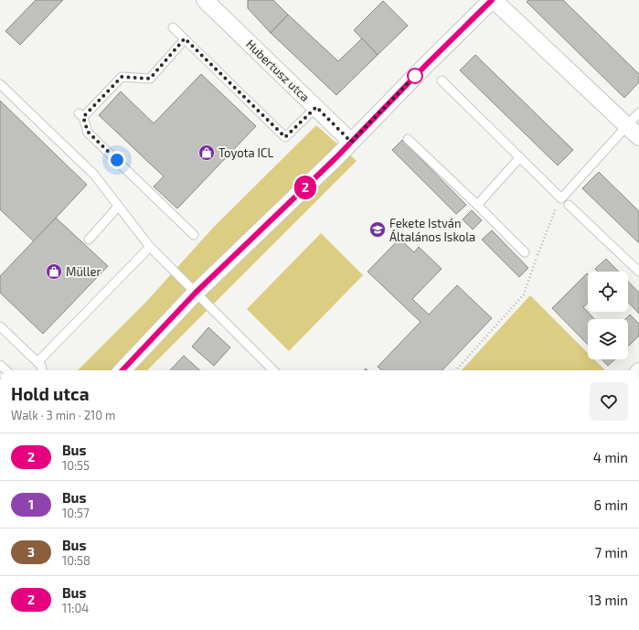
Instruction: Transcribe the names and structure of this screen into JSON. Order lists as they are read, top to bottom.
{
  "streets": {
    "street": ["Hubertusz utca"]
  },
  "places": {
    "shop": ["Toyota ICL", "Müller"],
    "school or university": ["Fekete István Általános Iskola"]
  },
  "lines": ["bus line 2"],
  "page": {
    "on_map": "2",
    "heading": ["Hold utca", "Walk · 3 min · 210 m"],
    "list": [
      {
        "mark": "2",
        "name": "Bus",
        "note": "10:55",
        "value": "4 min"
      },
      {
        "mark": "1",
        "name": "Bus",
        "note": "10:57",
        "value": "6 min"
      },
      {
        "mark": "3",
        "name": "Bus",
        "note": "10:58",
        "value": "7 min"
      },
      {
        "mark": "2",
        "name": "Bus",
        "note": "11:04",
        "value": "13 min"
      }
    ]
  }
}
